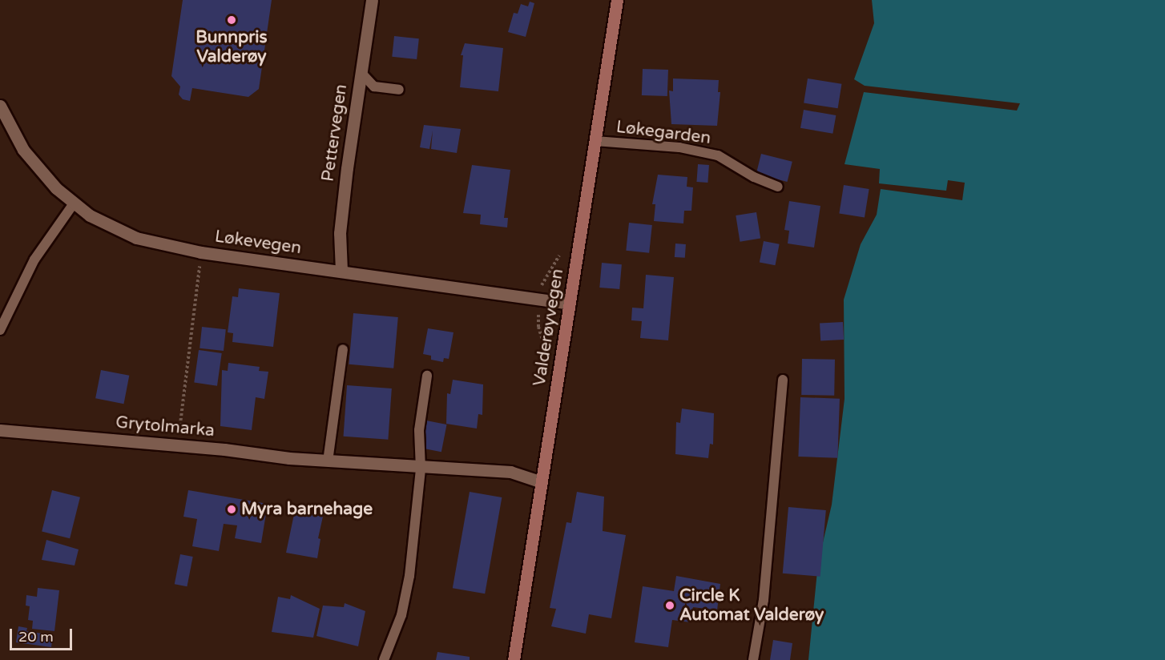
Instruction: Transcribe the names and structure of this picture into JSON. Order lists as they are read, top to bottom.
{
  "streets": {
    "main road": ["Valderøyvegen"],
    "street": ["Pettervegen", "Løkevegen", "Grytolmarka"],
    "lane": ["Løkegarden"]
  },
  "crossings": [
    ["Pettervegen", "Løkevegen"],
    ["Løkegarden", "Valderøyvegen"],
    ["Løkevegen", "Valderøyvegen"],
    ["Valderøyvegen", "Grytolmarka"]
  ],
  "places": ["Bunnpris Valderøy", "Myra barnehage", "Circle K Automat Valderøy"],
  "scale_bar": "20 m"
}
